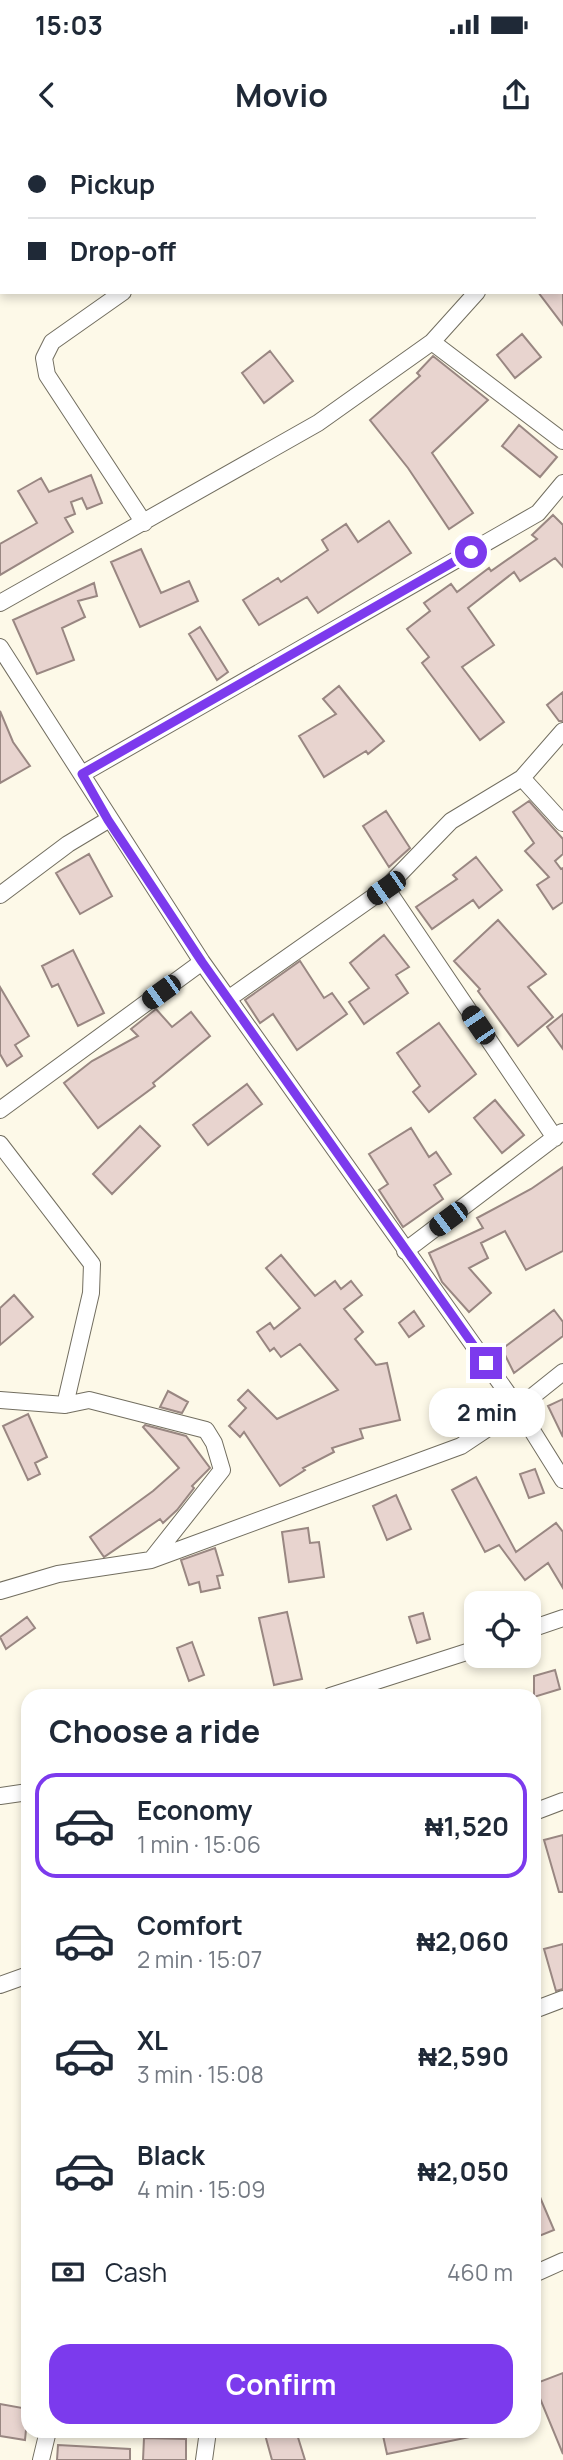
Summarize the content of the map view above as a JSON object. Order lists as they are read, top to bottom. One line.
{"page":{"status":"15:03","header":"Movio","banner":["Pickup","Drop-off"],"bubble":"2 min","heading":"Choose a ride","list":[{"name":"Economy","note":"1 min · 15:06","value":"₦1,520"},{"name":"Comfort","note":"2 min · 15:07","value":"₦2,060"},{"name":"XL","note":"3 min · 15:08","value":"₦2,590"},{"name":"Black","note":"4 min · 15:09","value":"₦2,050"}],"pay":["Cash","460 m"],"buttons":"Confirm"}}
